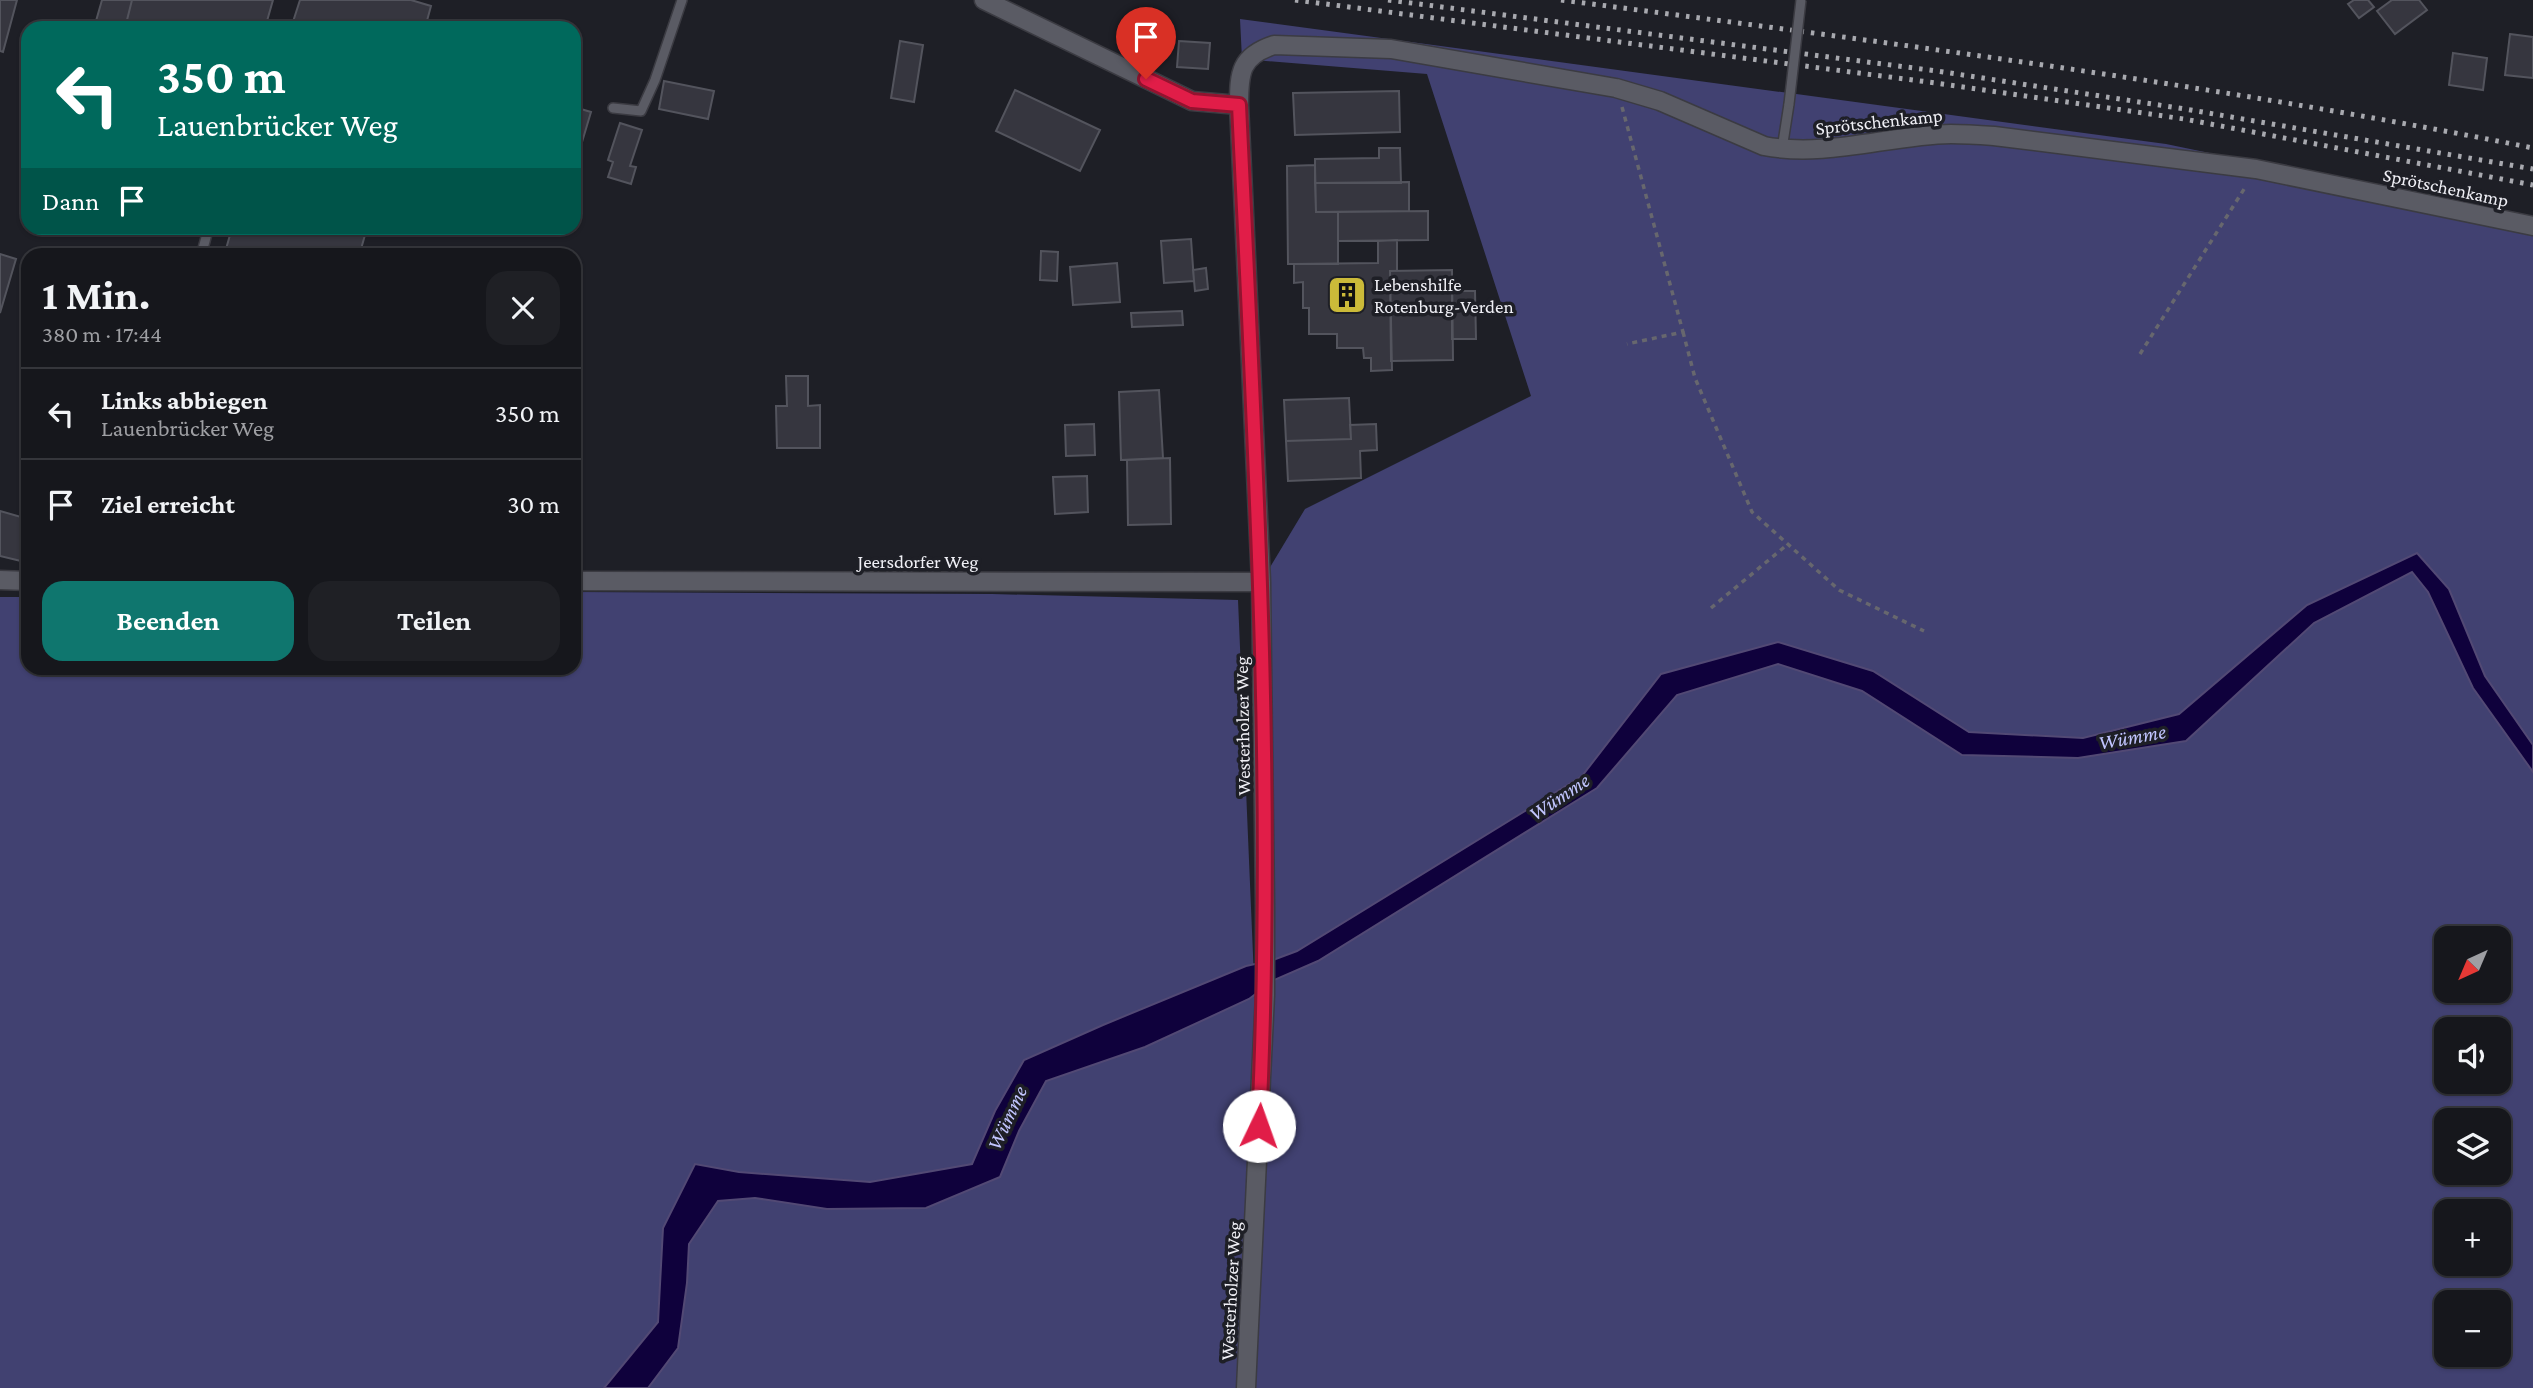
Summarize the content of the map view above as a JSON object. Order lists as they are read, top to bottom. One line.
{"streets":{"street":["Sprötschenkamp","Jeersdorfer Weg","Westerholzer Weg"]},"crossings":[["Sprötschenkamp","Westerholzer Weg"],["Jeersdorfer Weg","Westerholzer Weg"]],"water":["Wümme"],"places":{"building":["Lebenshilfe Rotenburg-Verden"]},"north":"bottom left","page":{"turn":["350 m","Lauenbrücker Weg"],"then":"Dann","heading":["1 Min.","380 m · 17:44"],"list":[{"name":"Links abbiegen","note":"Lauenbrücker Weg","value":"350 m"},{"name":"Ziel erreicht","value":"30 m"}],"buttons":["Beenden","Teilen"],"map_buttons":["+","−"]}}
